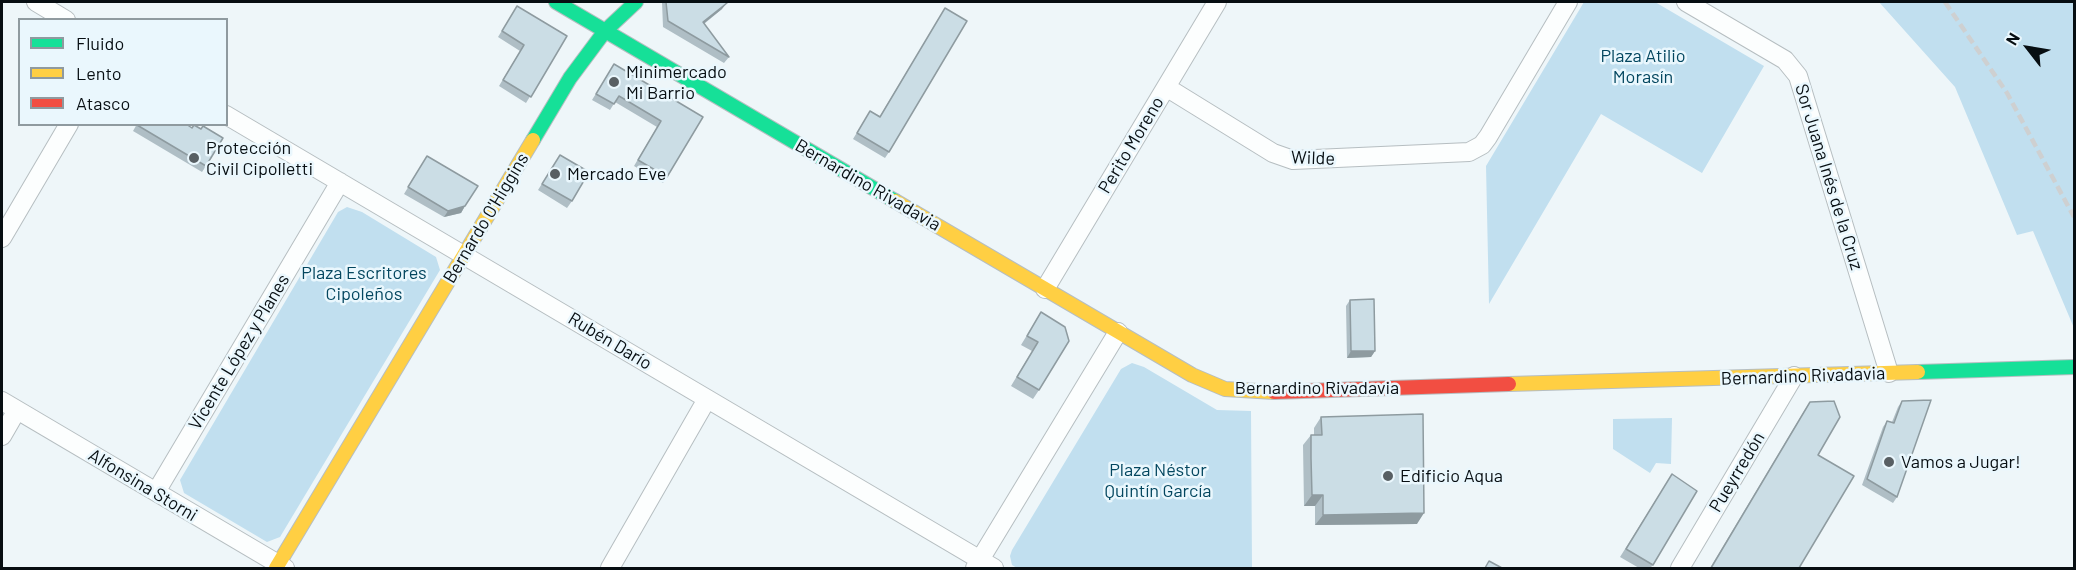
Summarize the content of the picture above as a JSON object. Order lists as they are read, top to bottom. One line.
{"streets":{"main road":["Bernardino Rivadavia","Bernardo O'Higgins"],"street":["Perito Moreno","Wilde","Sor Juana Inés de la Cruz","Rubén Darío","Vicente López y Planes","Pueyrredón","Alfonsina Storni"]},"crossings":[["Perito Moreno","Wilde"],["Perito Moreno","Bernardino Rivadavia"],["Sor Juana Inés de la Cruz","Bernardino Rivadavia"],["Bernardino Rivadavia","Bernardo O'Higgins"],["Bernardino Rivadavia","Pueyrredón"],["Bernardo O'Higgins","Rubén Darío"],["Bernardo O'Higgins","Alfonsina Storni"],["Rubén Darío","Vicente López y Planes"],["Vicente López y Planes","Alfonsina Storni"]],"parks":["Plaza Atilio Morasín","Plaza Escritores Cipoleños","Plaza Néstor Quintín García"],"places":["Minimercado Mi Barrio","Protección Civil Cipolletti","Mercado Eve","Vamos a Jugar!","Edificio Aqua"],"legend":["Fluido","Lento","Atasco"],"north":"top left"}
